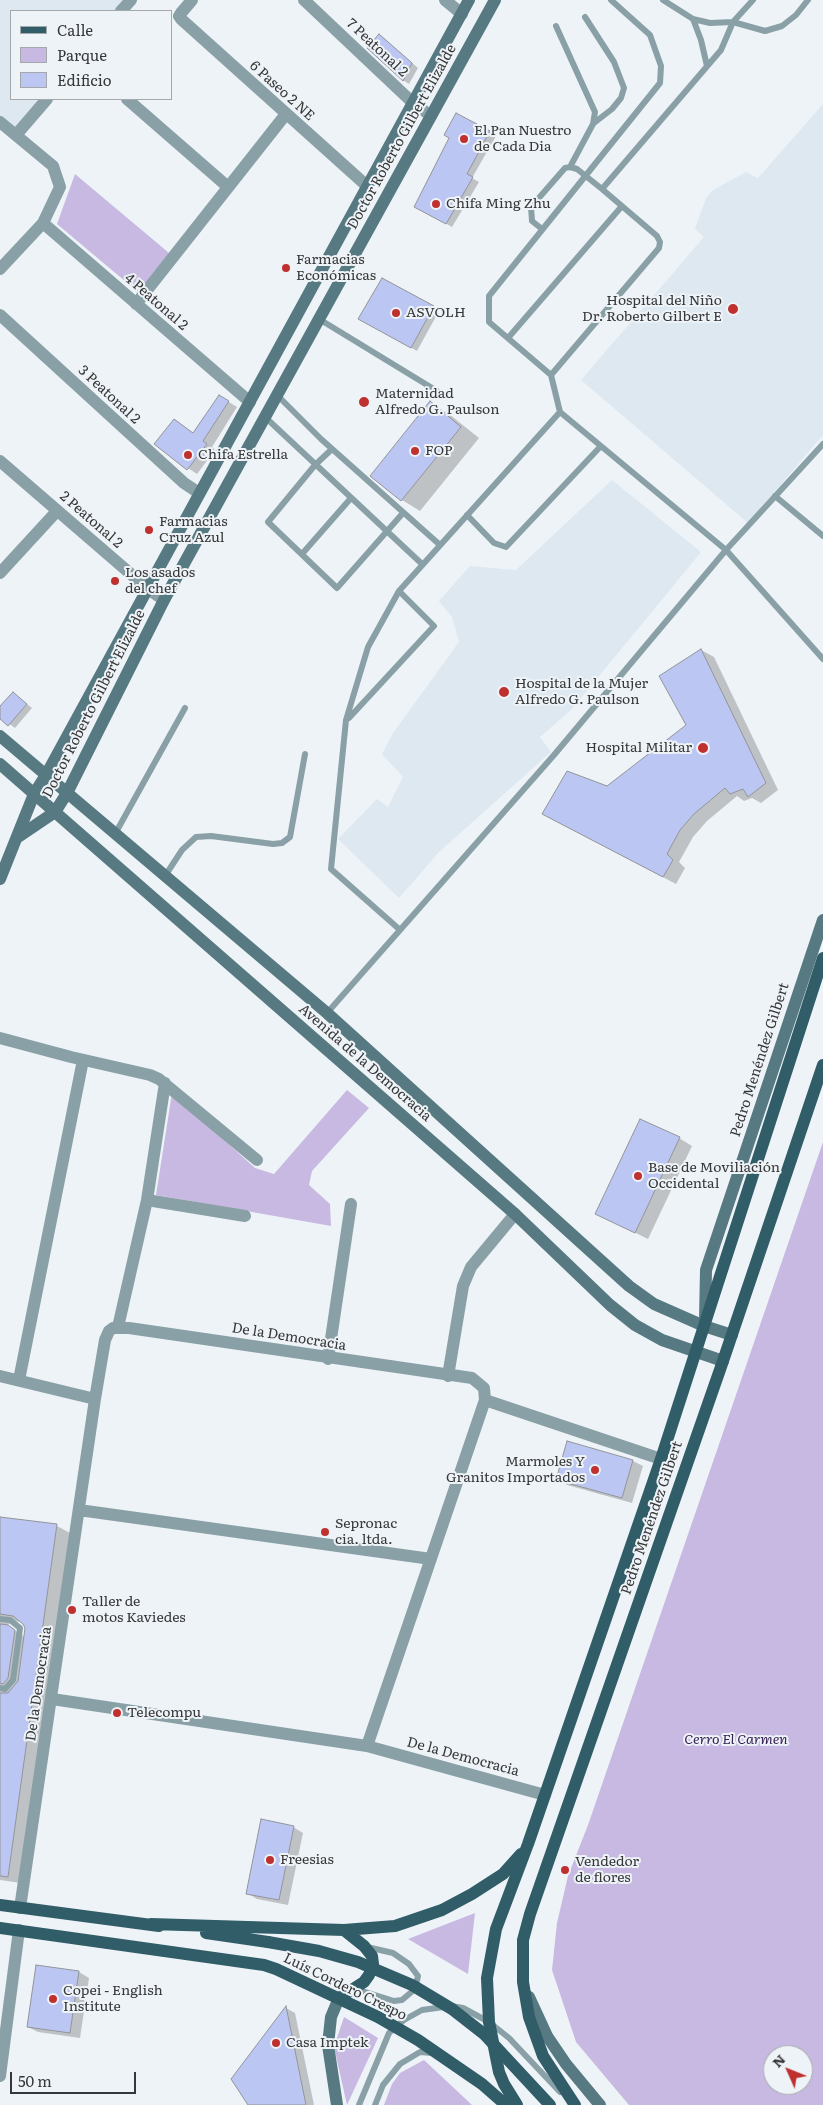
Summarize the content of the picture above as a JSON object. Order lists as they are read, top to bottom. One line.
{"streets":{"main road":["Pedro Menéndez Gilbert","Luís Cordero Crespo"],"street":["7 Peatonal 2","6 Paseo 2 NE","Doctor Roberto Gilbert Elizalde","4 Peatonal 2","3 Peatonal 2","2 Peatonal 2","Avenida de la Democracia","De la Democracia"]},"crossings":[["7 Peatonal 2","Doctor Roberto Gilbert Elizalde"],["6 Paseo 2 NE","Doctor Roberto Gilbert Elizalde"],["Doctor Roberto Gilbert Elizalde","4 Peatonal 2"],["Doctor Roberto Gilbert Elizalde","3 Peatonal 2"],["Doctor Roberto Gilbert Elizalde","2 Peatonal 2"],["Doctor Roberto Gilbert Elizalde","Avenida de la Democracia"],["Pedro Menéndez Gilbert","Avenida de la Democracia"],["Pedro Menéndez Gilbert","De la Democracia"]],"parks":["Cerro El Carmen"],"places":["El Pan Nuestro de Cada Dia","Chifa Ming Zhu","Farmacias Económicas","Hospital del Niño Dr. Roberto Gilbert E","ASVOLH","Maternidad Alfredo G. Paulson","FOP","Chifa Estrella","Farmacias Cruz Azul","Los asados del chef","Hospital de la Mujer Alfredo G. Paulson","Hospital Militar","Base de Moviliación Occidental","Marmoles Y Granitos Importados","Sepronac cia. ltda.","Taller de motos Kaviedes","Telecompu","Freesias","Vendedor de flores","Copei - English Institute","Casa Imptek"],"legend":["Calle","Parque","Edificio"],"scale_bar":"50 m","north":"top left"}
